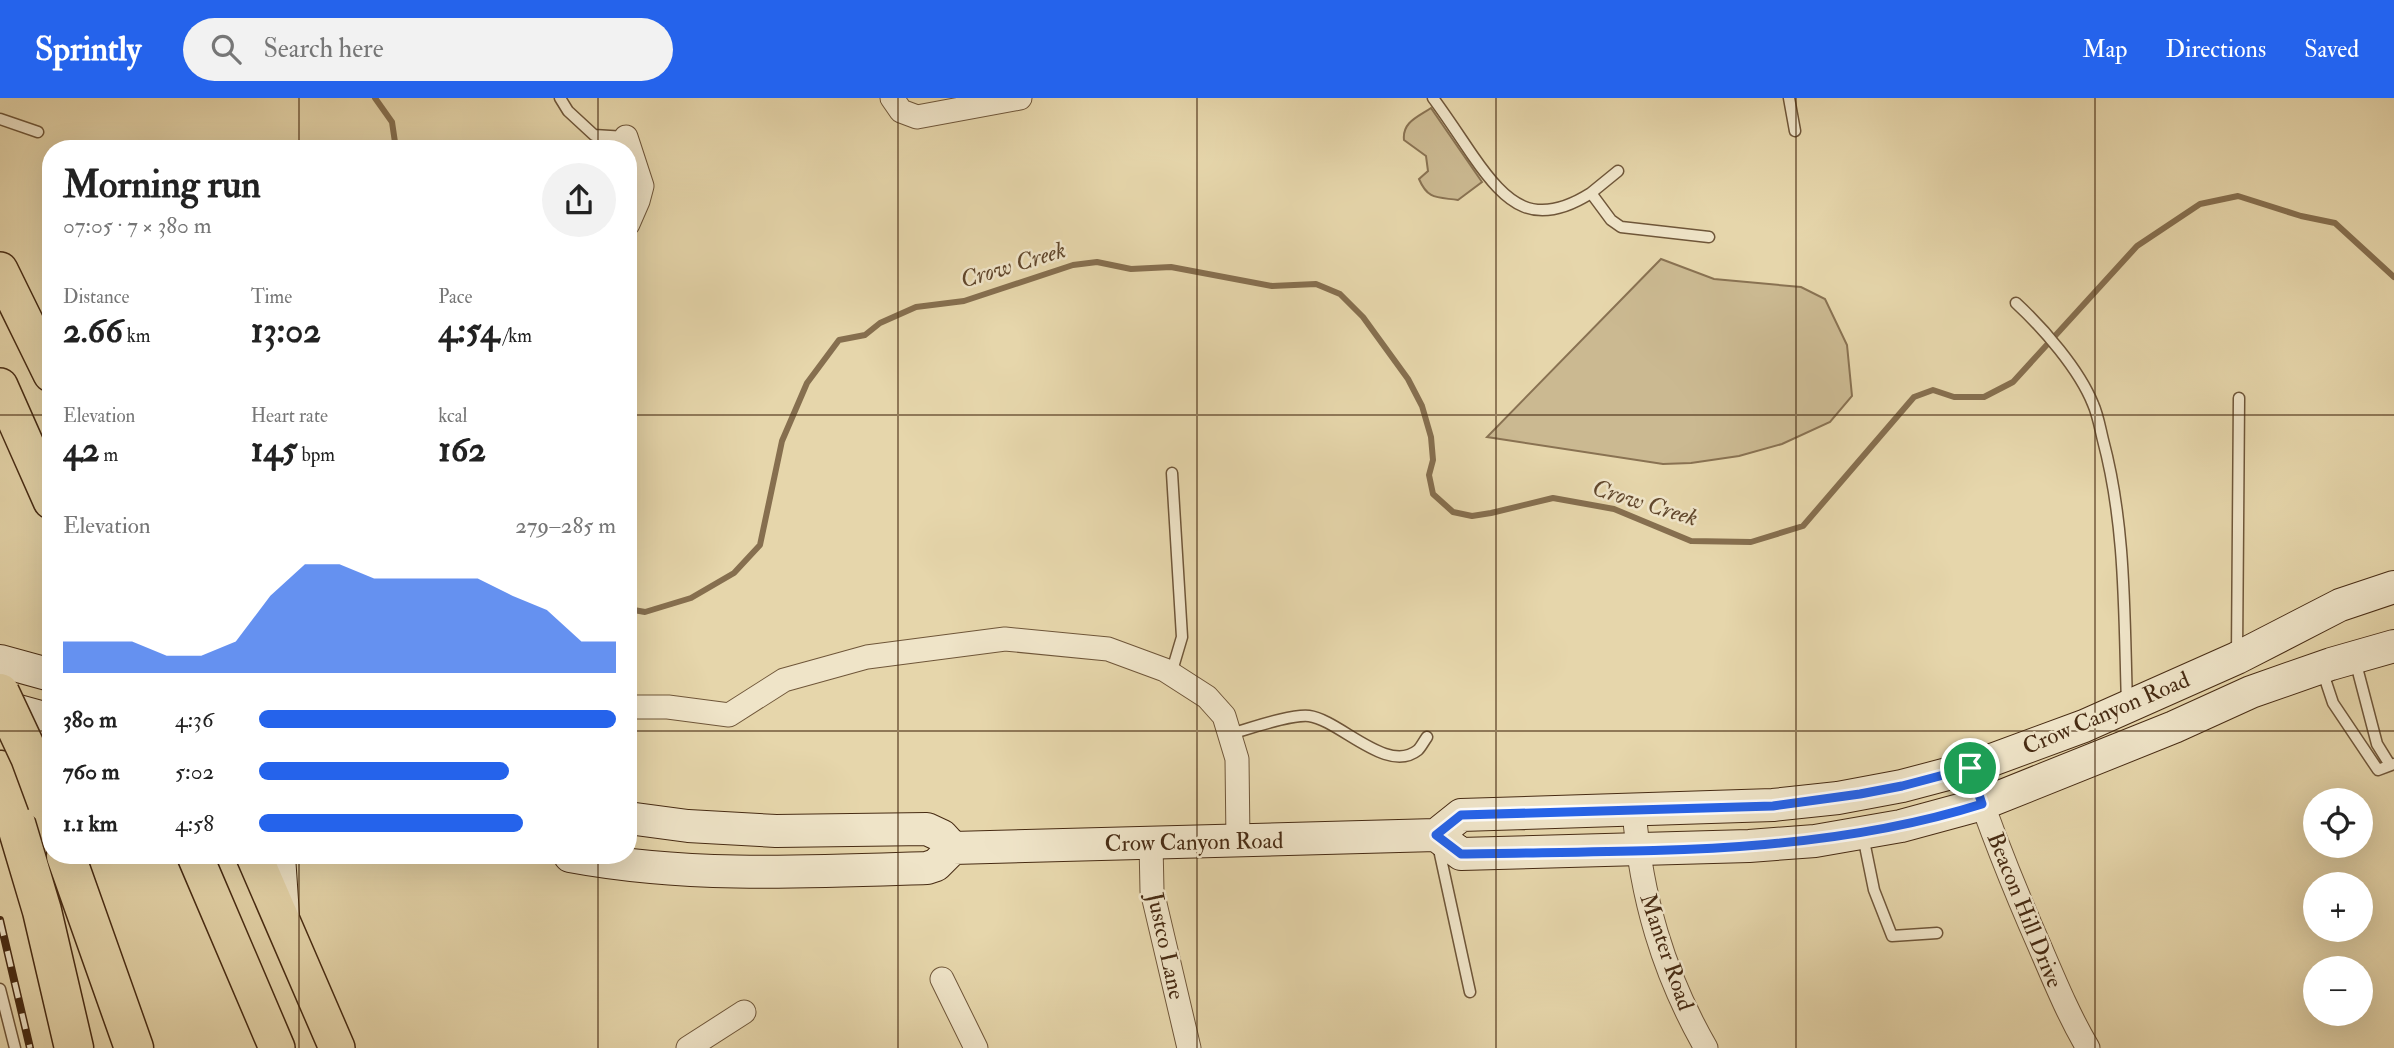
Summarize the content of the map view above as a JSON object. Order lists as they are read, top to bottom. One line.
{"streets":{"main road":["Crow Canyon Road"],"street":["Beacon Hill Drive","Justco Lane","Manter Road"]},"crossings":[["Crow Canyon Road","Beacon Hill Drive"],["Crow Canyon Road","Justco Lane"],["Crow Canyon Road","Manter Road"]],"water":["Crow Creek"],"page":{"header":"Sprintly","search":"Search here","nav":["Map","Directions","Saved"],"heading":["Morning run","07:05 · 7 × 380 m"],"stats":[["Distance","2.66 km"],["Time","13:02"],["Pace","4:54 /km"],["Elevation","42 m"],["Heart rate","145 bpm"],["kcal","162"]],"chart":["Elevation","279–285 m"],"list":[{"name":"380 m","note":"4:36"},{"name":"760 m","note":"5:02"},{"name":"1.1 km","note":"4:58"}],"map_buttons":["+","−"]}}
